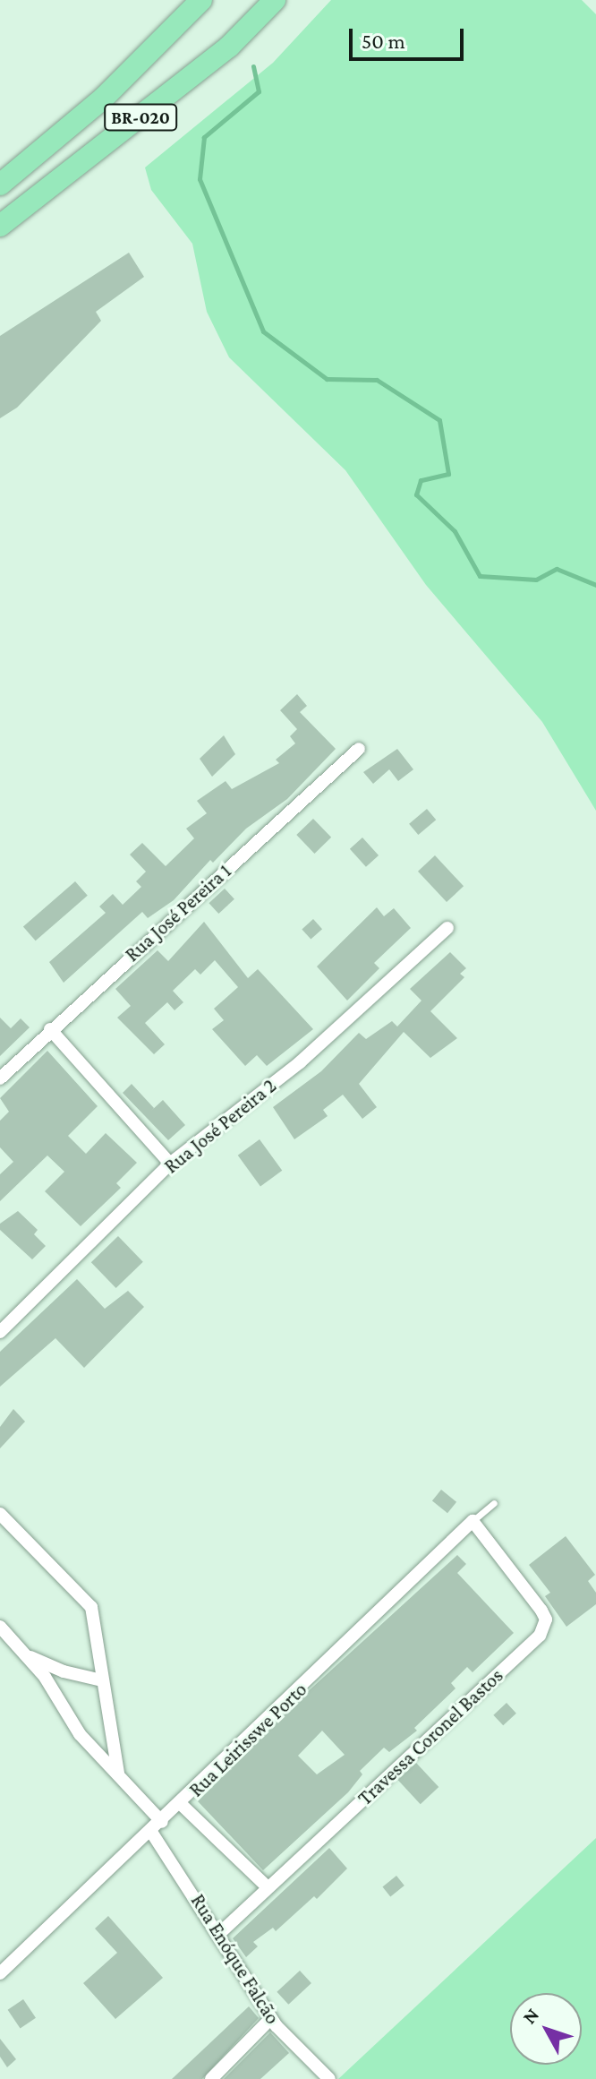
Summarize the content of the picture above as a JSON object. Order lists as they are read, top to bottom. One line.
{"streets":{"highway":["BR-020"],"street":["Rua José Pereira 1","Rua José Pereira 2","Travessa Coronel Bastos","Rua Leirisswe Porto","Rua Enóque Falcão"]},"crossings":[["Travessa Coronel Bastos","Rua Leirisswe Porto"],["Travessa Coronel Bastos","Rua Enóque Falcão"],["Rua Leirisswe Porto","Rua Enóque Falcão"]],"scale_bar":"50 m","north":"top left"}
